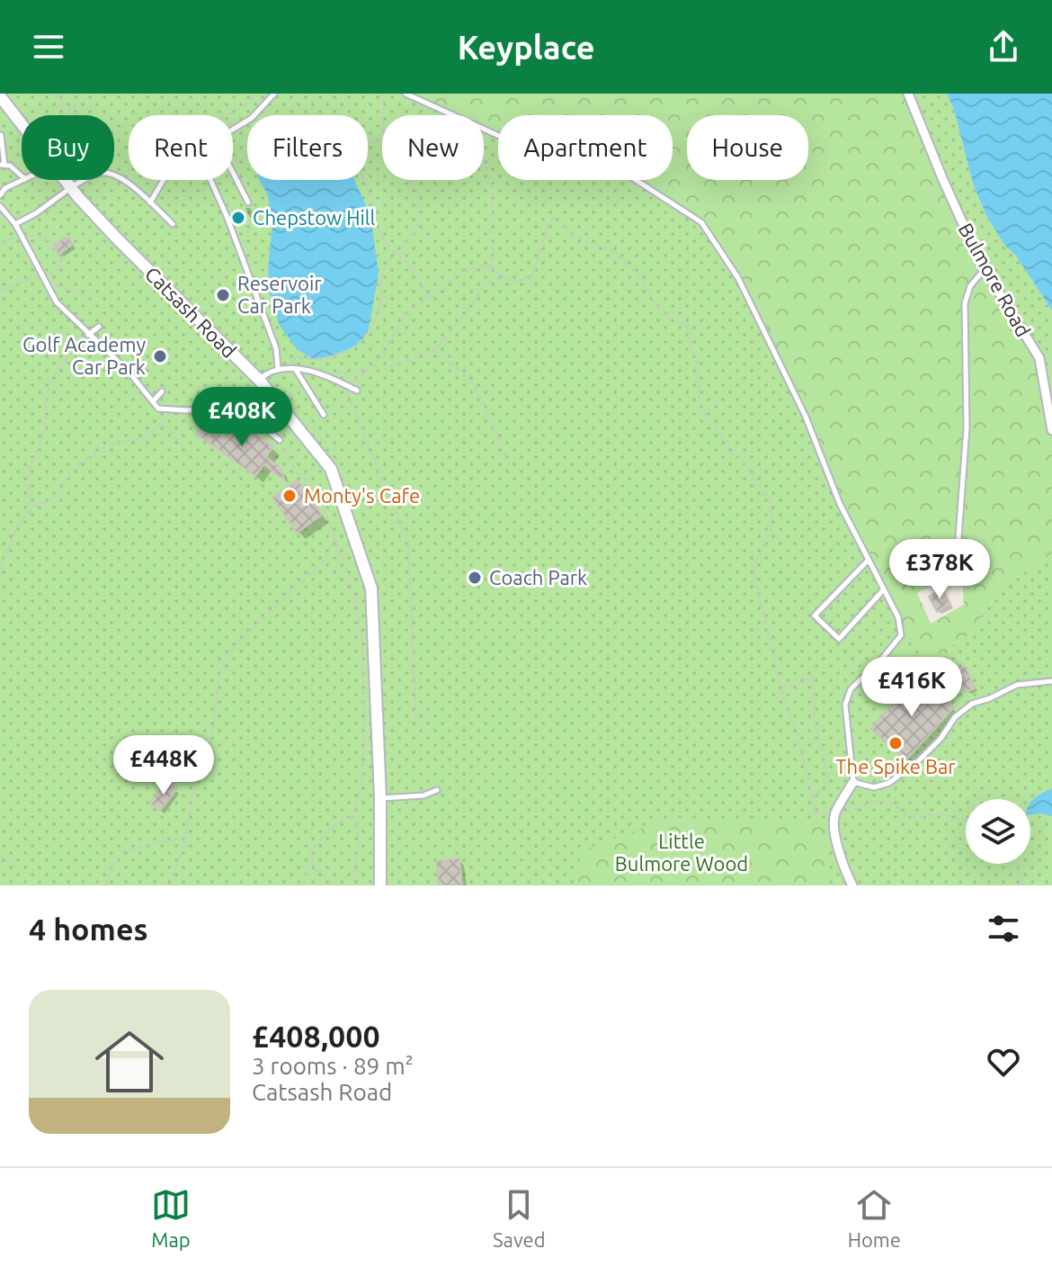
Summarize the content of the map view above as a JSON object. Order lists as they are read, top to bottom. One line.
{"streets":{"street":["Bulmore Road","Catsash Road"]},"parks":["Little Bulmore Wood"],"places":["Chepstow Hill","Reservoir Car Park","Golf Academy Car Park","Monty's Cafe","Coach Park","The Spike Bar"],"page":{"header":"Keyplace","chip":["Buy","Rent","Filters","New","Apartment","House"],"price":["£408K","£378K","£416K","£448K"],"heading":"4 homes","list":[{"name":"£408,000","note":"3 rooms · 89 m² · Catsash Road"}],"tabs":["Map","Saved","Home"]}}
